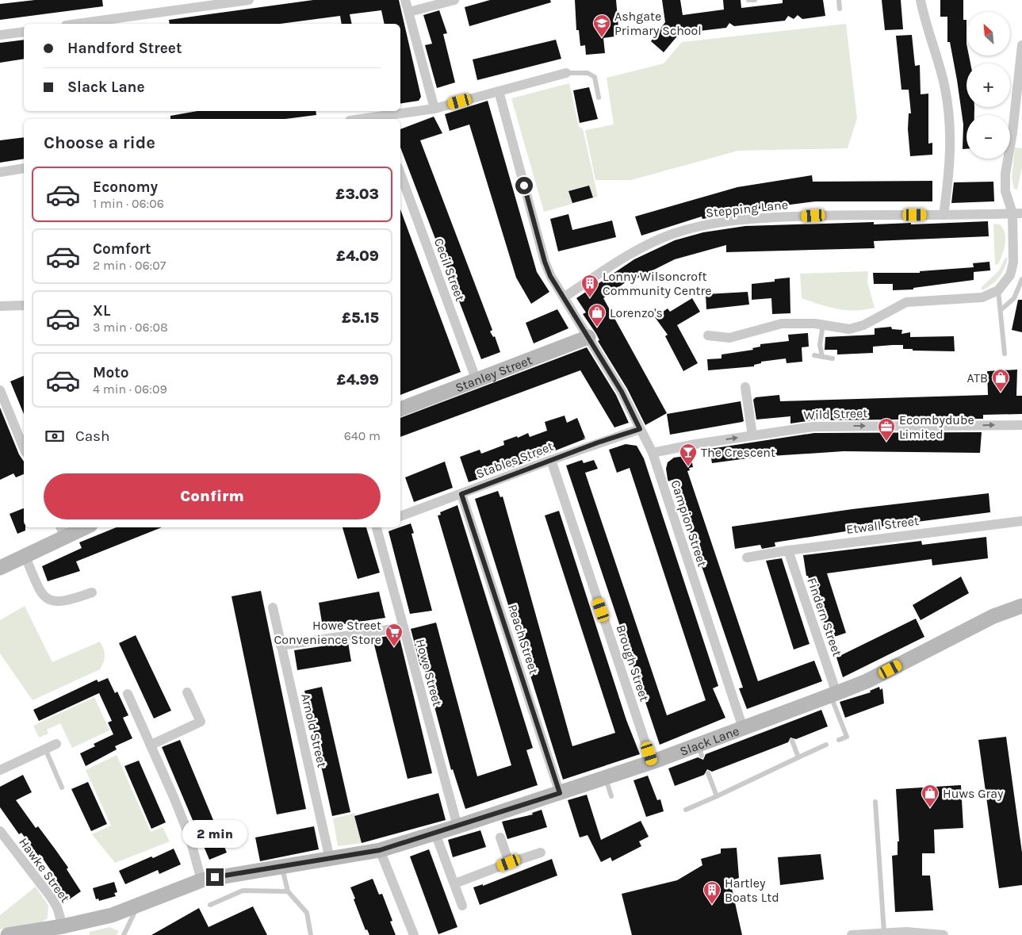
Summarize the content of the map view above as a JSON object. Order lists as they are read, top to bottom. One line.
{"streets":{"street":["Stepping Lane","Cecil Street","Stanley Street","Wild Street","Stables Street","Campion Street","Etwall Street","Findern Street","Peach Street","Brough Street","Howe Street","Arnold Street","Slack Lane","Hawke Street"]},"crossings":[["Stepping Lane","Campion Street"],["Cecil Street","Stanley Street"],["Stanley Street","Campion Street"],["Wild Street","Campion Street"],["Stables Street","Campion Street"],["Stables Street","Peach Street"],["Stables Street","Brough Street"],["Campion Street","Slack Lane"],["Etwall Street","Findern Street"],["Findern Street","Slack Lane"],["Peach Street","Slack Lane"],["Brough Street","Slack Lane"],["Howe Street","Slack Lane"],["Arnold Street","Slack Lane"],["Slack Lane","Hawke Street"]],"one_way":["Wild Street"],"places":{"school or university":["Ashgate Primary School"],"building":["Lonny Wilsoncroft Community Centre","Hartley Boats Ltd"],"shop":["Lorenzo's","ATB","Huws Gray"],"office":["Ecombydube Limited"],"bar":["The Crescent"],"supermarket":["Howe Street Convenience Store"]},"north":"top left","page":{"map_buttons":["+","−"],"banner":["Handford Street","Slack Lane"],"heading":"Choose a ride","list":[{"name":"Economy","note":"1 min · 06:06","value":"£3.03"},{"name":"Comfort","note":"2 min · 06:07","value":"£4.09"},{"name":"XL","note":"3 min · 06:08","value":"£5.15"},{"name":"Moto","note":"4 min · 06:09","value":"£4.99"}],"pay":["Cash","640 m"],"buttons":"Confirm","bubble":"2 min"}}
